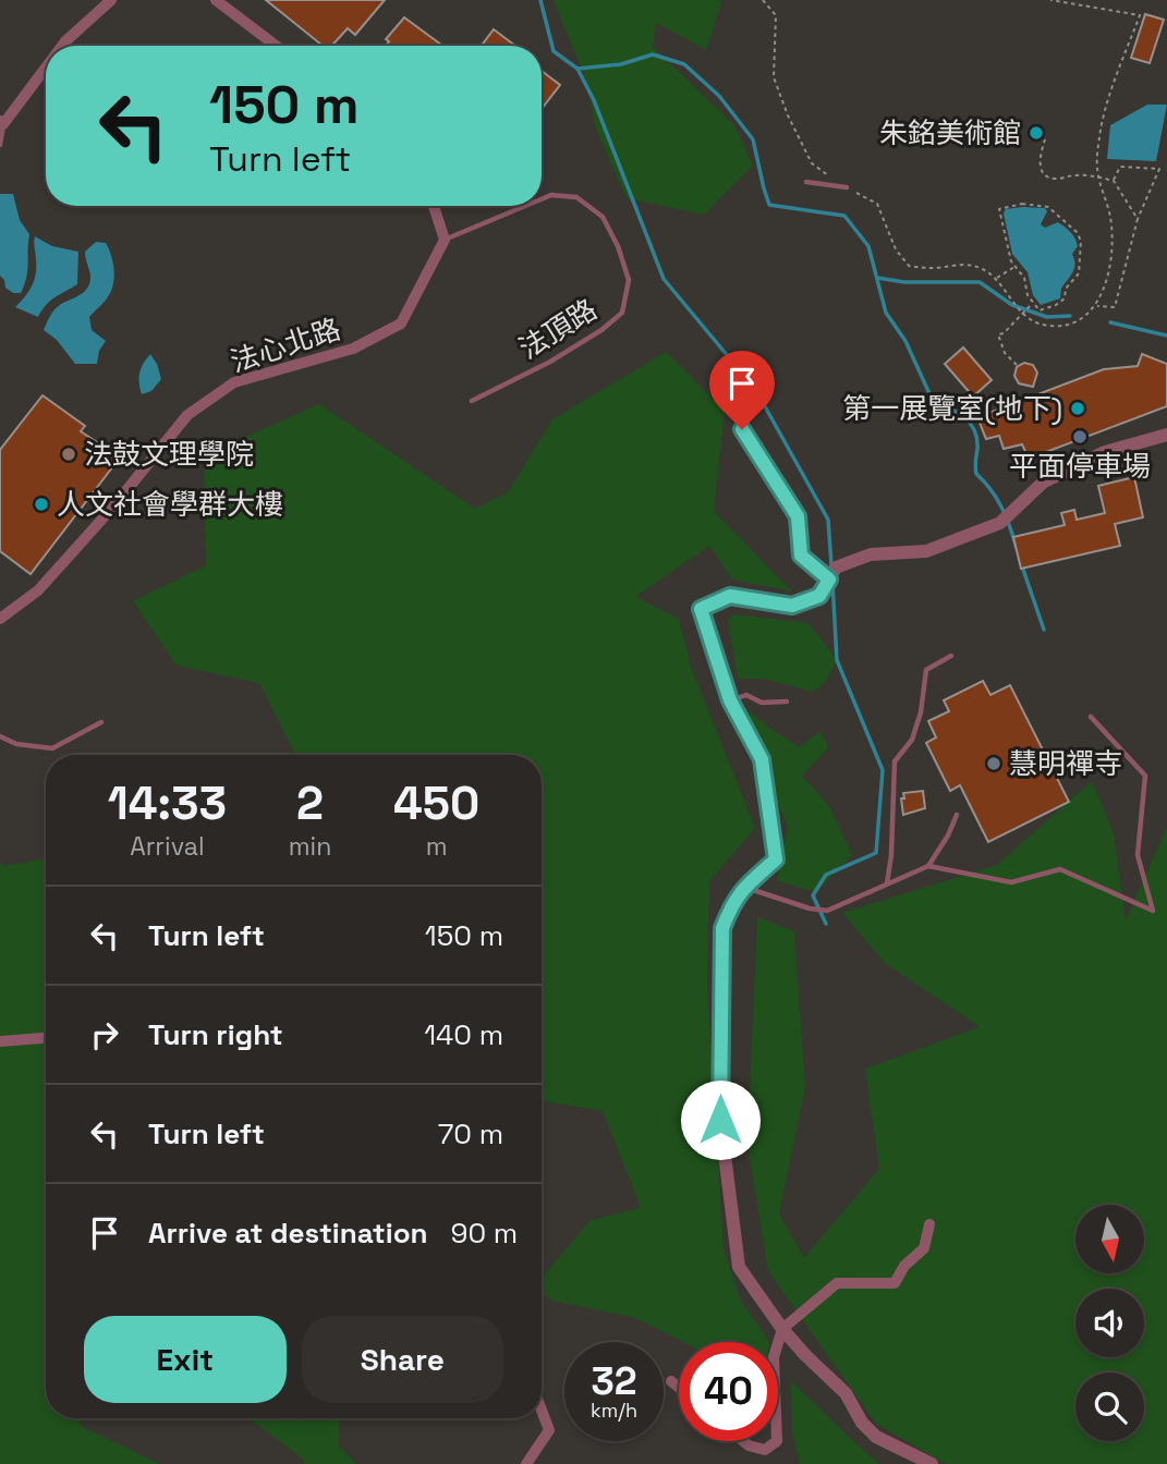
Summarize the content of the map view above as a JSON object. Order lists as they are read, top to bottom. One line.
{"streets":{"street":["法心北路"],"lane":["法頂路"]},"crossings":[["法頂路","法心北路"]],"places":["朱銘美術館","第一展覽室(地下)","平面停車場","法鼓文理學院","人文社會學群大樓","慧明禪寺"],"north":"bottom","page":{"turn":["150 m","Turn left"],"eta":["14:33","Arrival","2","min","450","m"],"list":[{"name":"Turn left","value":"150 m"},{"name":"Turn right","value":"140 m"},{"name":"Turn left","value":"70 m"},{"name":"Arrive at destination","value":"90 m"}],"buttons":["Exit","Share"],"speed":"32 km/h","limit":"40"}}
